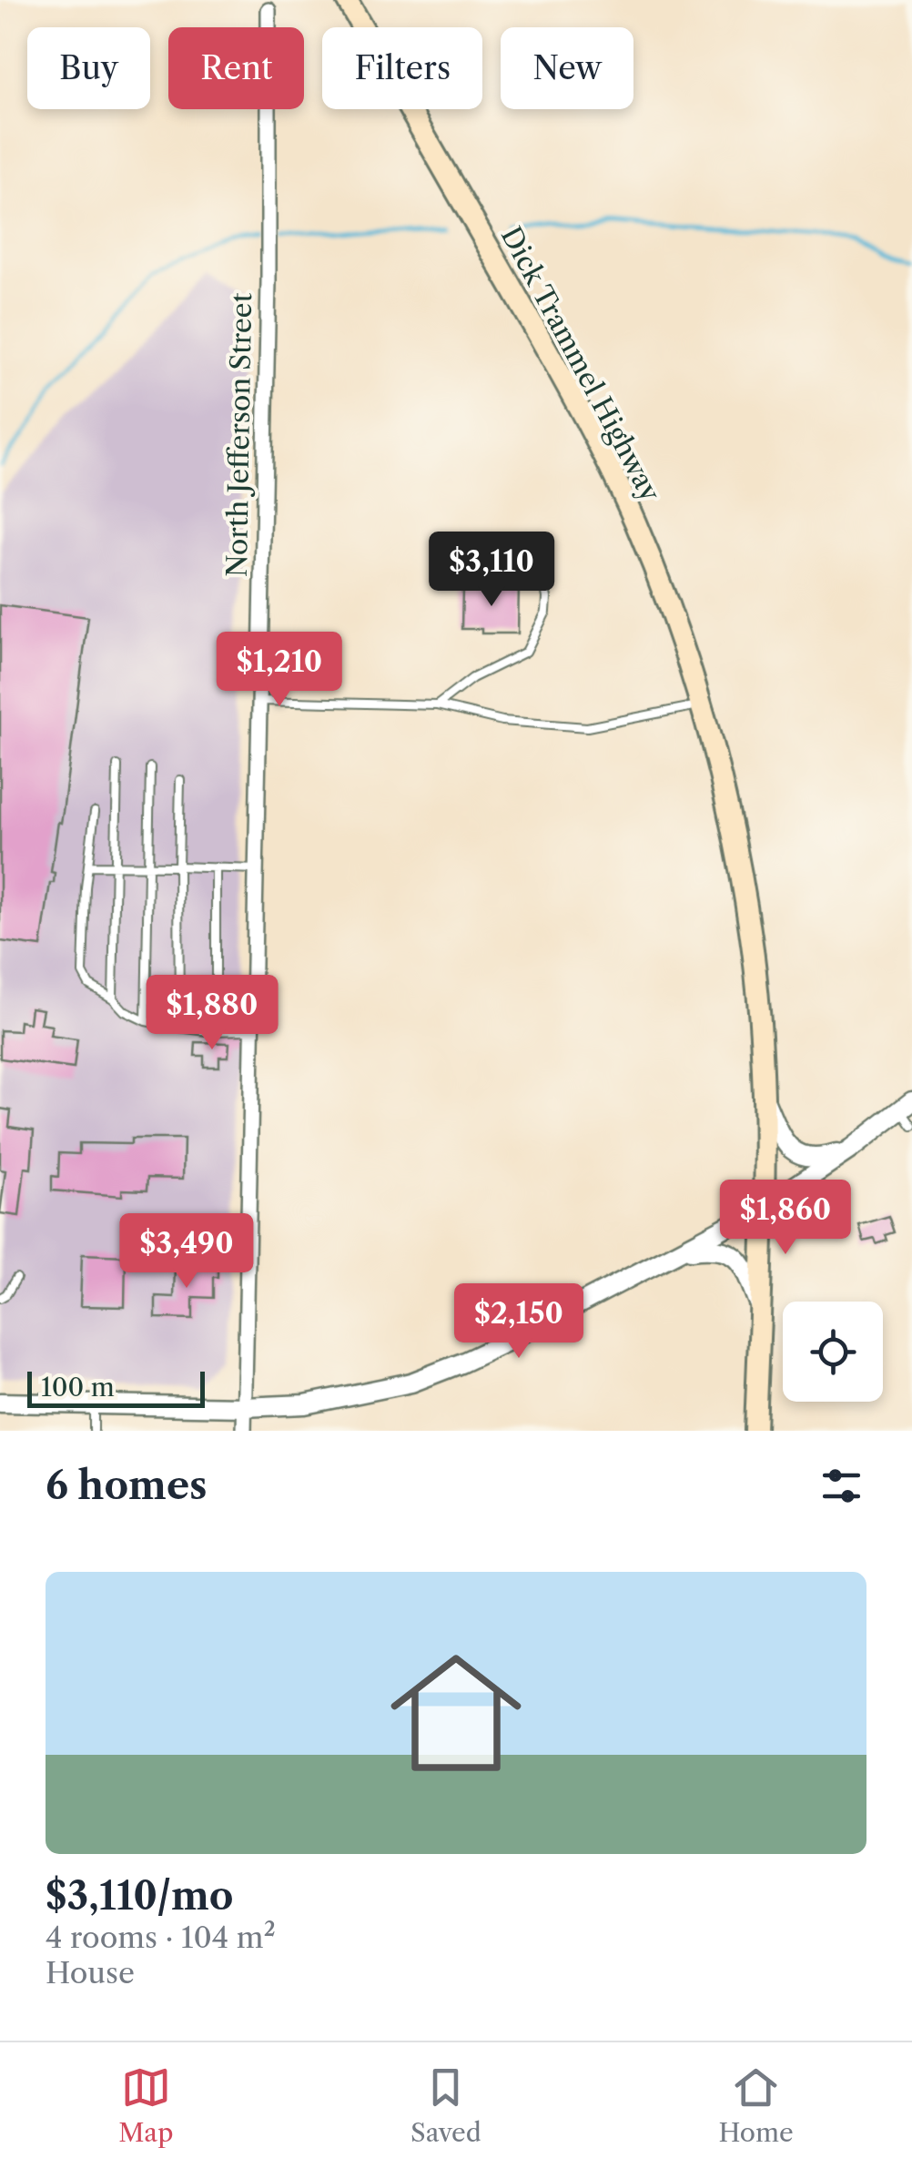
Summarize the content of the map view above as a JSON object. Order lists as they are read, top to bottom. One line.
{"streets":{"main road":["Dick Trammel Highway"],"street":["North Jefferson Street"]},"scale_bar":"100 m","page":{"chip":["Buy","Rent","Filters","New"],"price":["$3,110","$1,210","$1,880","$1,860","$3,490","$2,150"],"scale":"100 m","heading":"6 homes","list":[{"name":"$3,110/mo","note":"4 rooms · 104 m² · House"}],"tabs":["Map","Saved","Home"]}}
